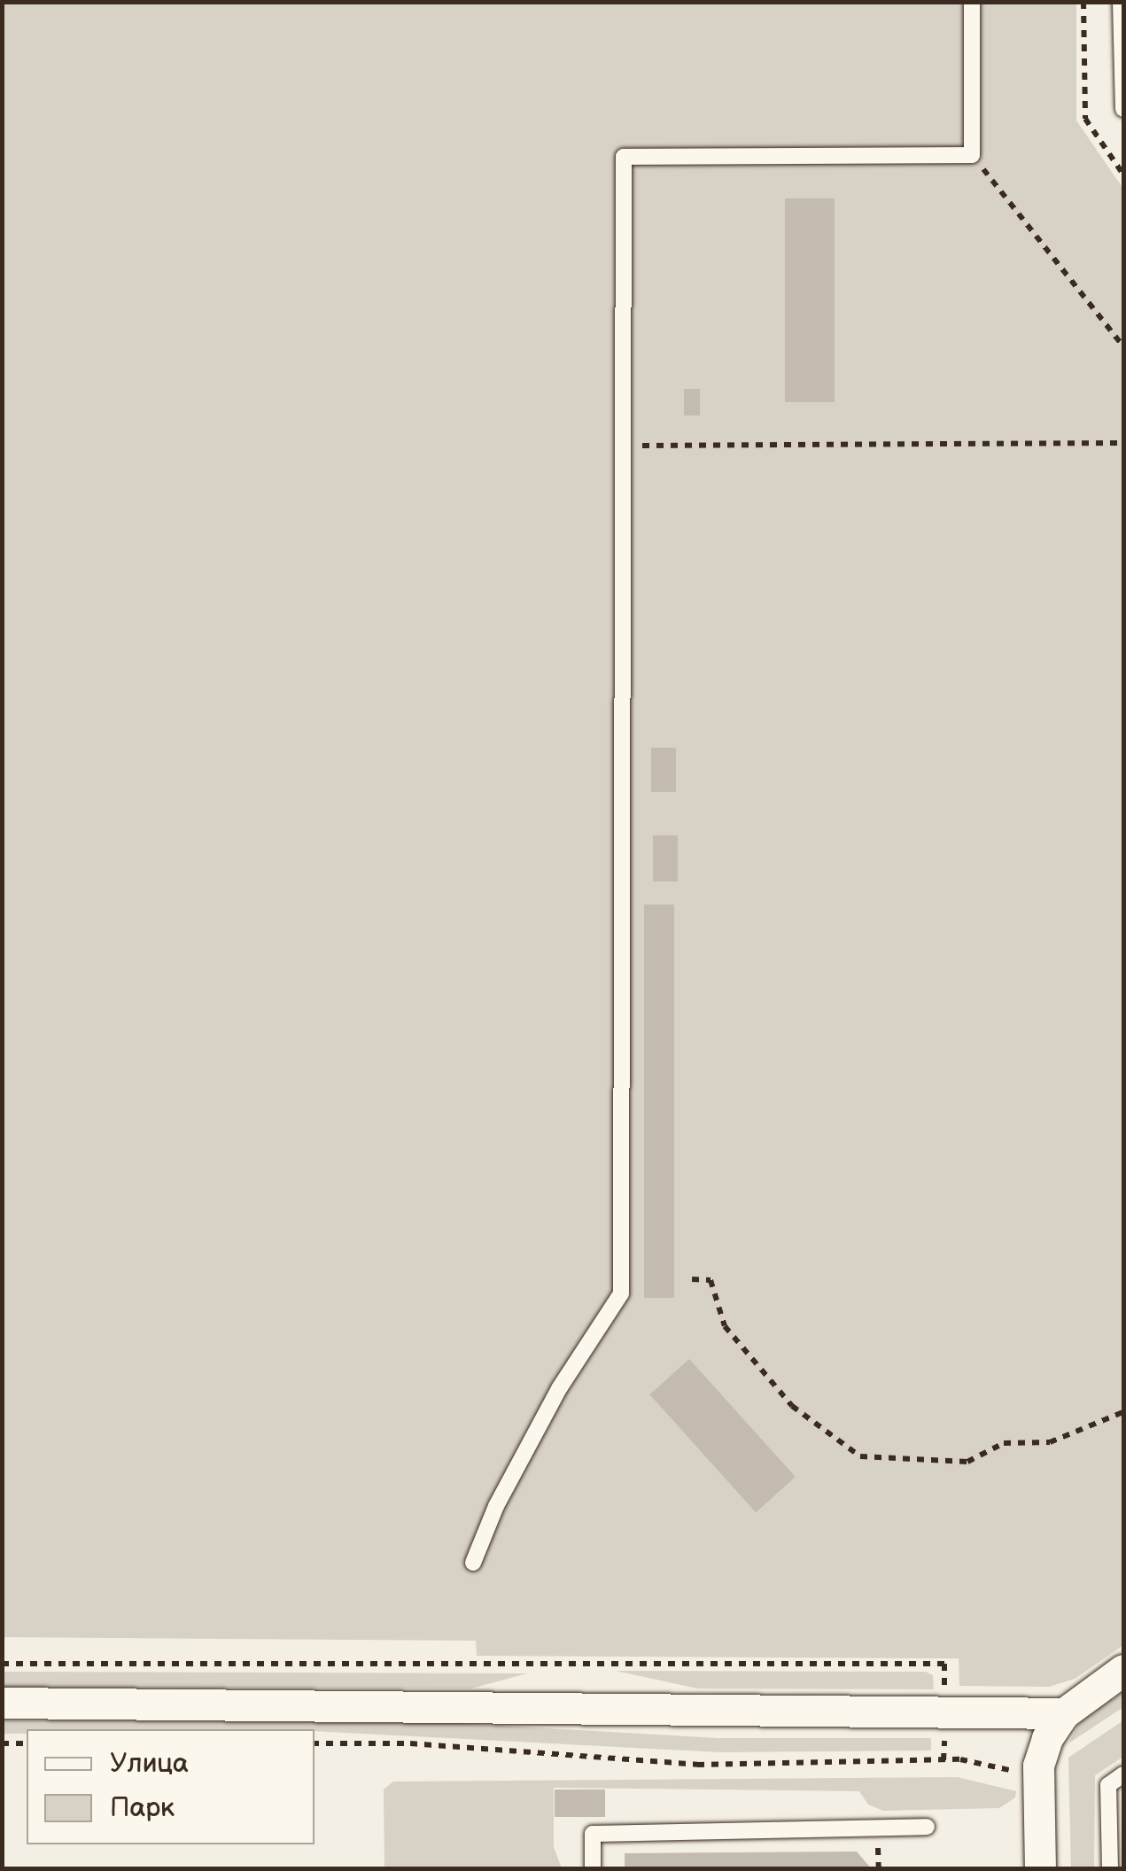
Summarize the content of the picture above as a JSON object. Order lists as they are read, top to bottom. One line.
{"legend":["Улица","Парк"]}
